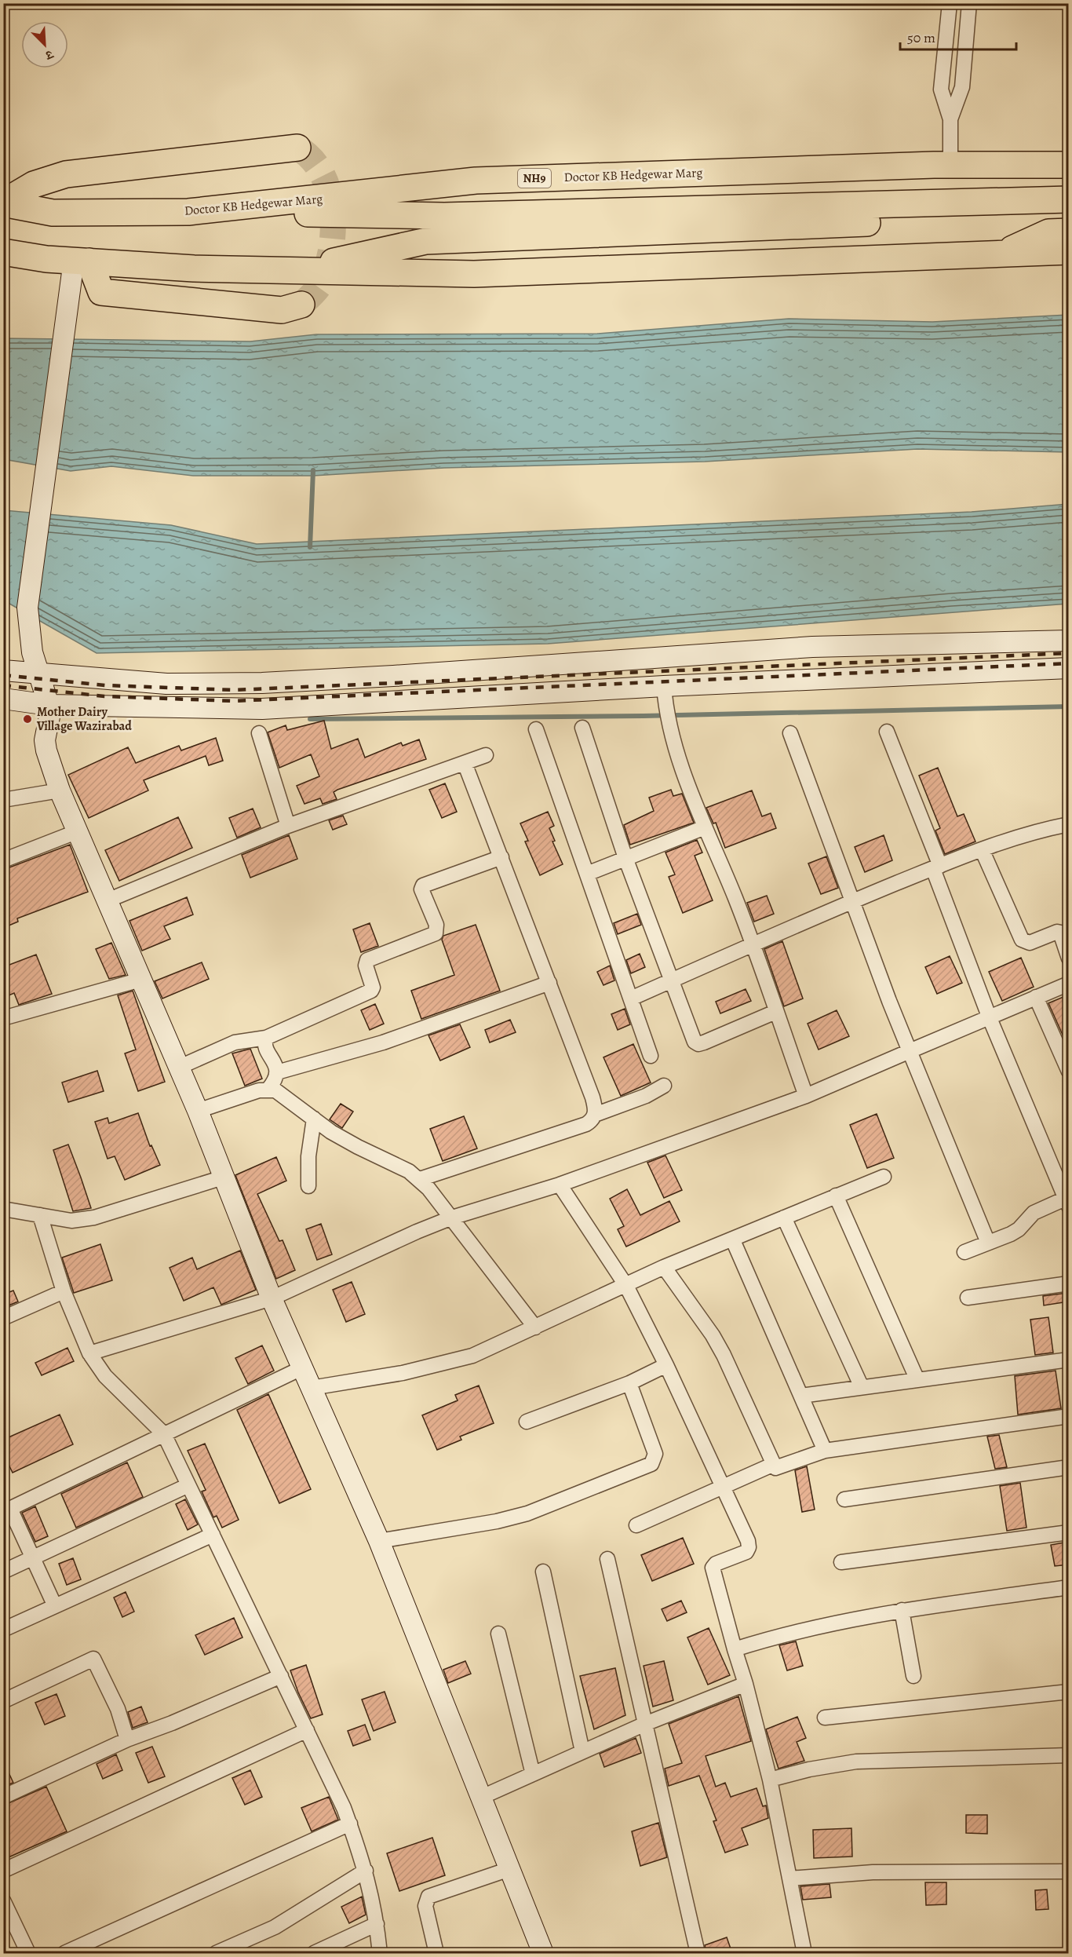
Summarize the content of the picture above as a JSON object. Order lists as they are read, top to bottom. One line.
{"streets":{"highway":["Doctor KB Hedgewar Marg","NH9"]},"places":["Mother Dairy Village Wazirabad"],"scale_bar":"50 m","north":"bottom right"}
